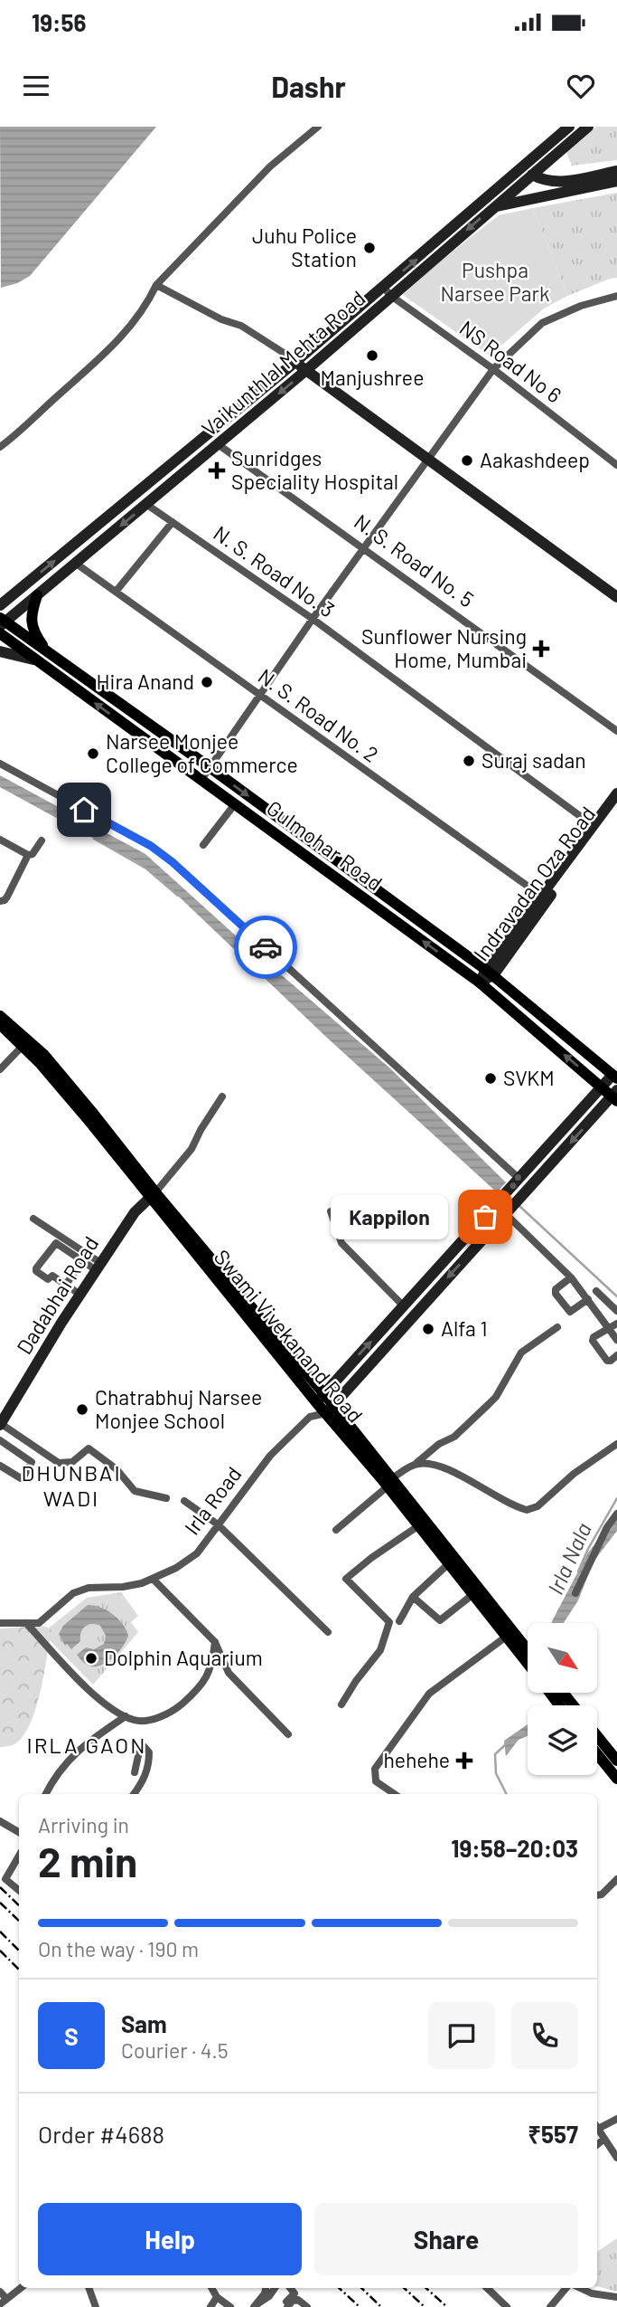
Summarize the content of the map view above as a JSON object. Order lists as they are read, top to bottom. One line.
{"streets":{"main road":["Vaikunthlal Mehta Road","Gulmohar Road","Indravadan Oza Road","Dadabhai Road","Swami Vivekanand Road"],"street":["NS Road No 6","N. S. Road No. 5","N. S. Road No. 3","N. S. Road No. 2","Irla Road"]},"crossings":[["NS Road No 6","Vaikunthlal Mehta Road"],["Vaikunthlal Mehta Road","N. S. Road No. 5"],["Vaikunthlal Mehta Road","N. S. Road No. 3"],["Vaikunthlal Mehta Road","N. S. Road No. 2"],["Vaikunthlal Mehta Road","Gulmohar Road"],["N. S. Road No. 3","Indravadan Oza Road"],["N. S. Road No. 2","Indravadan Oza Road"],["Gulmohar Road","Indravadan Oza Road"],["Dadabhai Road","Swami Vivekanand Road"]],"districts":["DHUNBAI WADI","IRLA GAON"],"water":["Irla Nala"],"parks":["Pushpa Narsee Park"],"places":{"other":["Juhu Police Station","Manjushree","Aakashdeep","Hira Anand","Narsee Monjee College of Commerce","Suraj sadan","SVKM","Kappilon","Alfa 1","Chatrabhuj Narsee Monjee School","Dolphin Aquarium"],"health":["Sunridges Speciality Hospital","Sunflower Nursing Home, Mumbai","hehehe"]},"north":"bottom right","page":{"status":"19:56","header":"Dashr","bubble":"Kappilon","heading":["2 min","Arriving in","19:58–20:03"],"panel":["Sam","Courier · 4.5","Order #4688","₹557"],"bar":"On the way · 190 m","round":"S","buttons":["Help","Share"]}}
